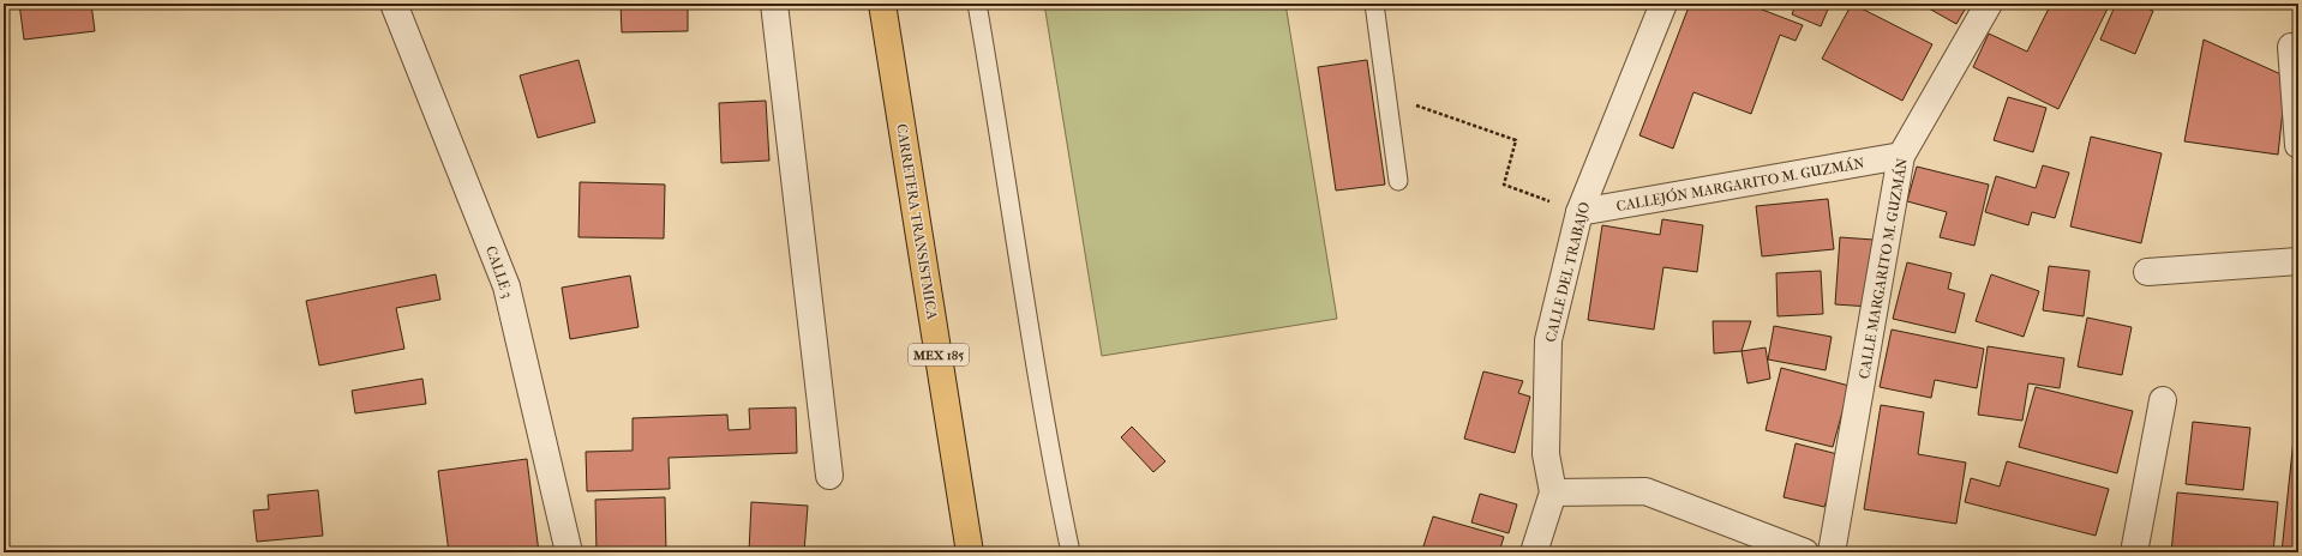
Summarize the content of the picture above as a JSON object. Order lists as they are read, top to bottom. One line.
{"streets":{"main road":["CARRETERA TRANSISTMICA","MEX 185"],"street":["CALLEJÓN MARGARITO M. GUZMÁN","CALLE MARGARITO M. GUZMÁN","CALLE 3","CALLE DEL TRABAJO"]},"crossings":[["CALLEJÓN MARGARITO M. GUZMÁN","CALLE MARGARITO M. GUZMÁN"],["CALLEJÓN MARGARITO M. GUZMÁN","CALLE DEL TRABAJO"]]}
